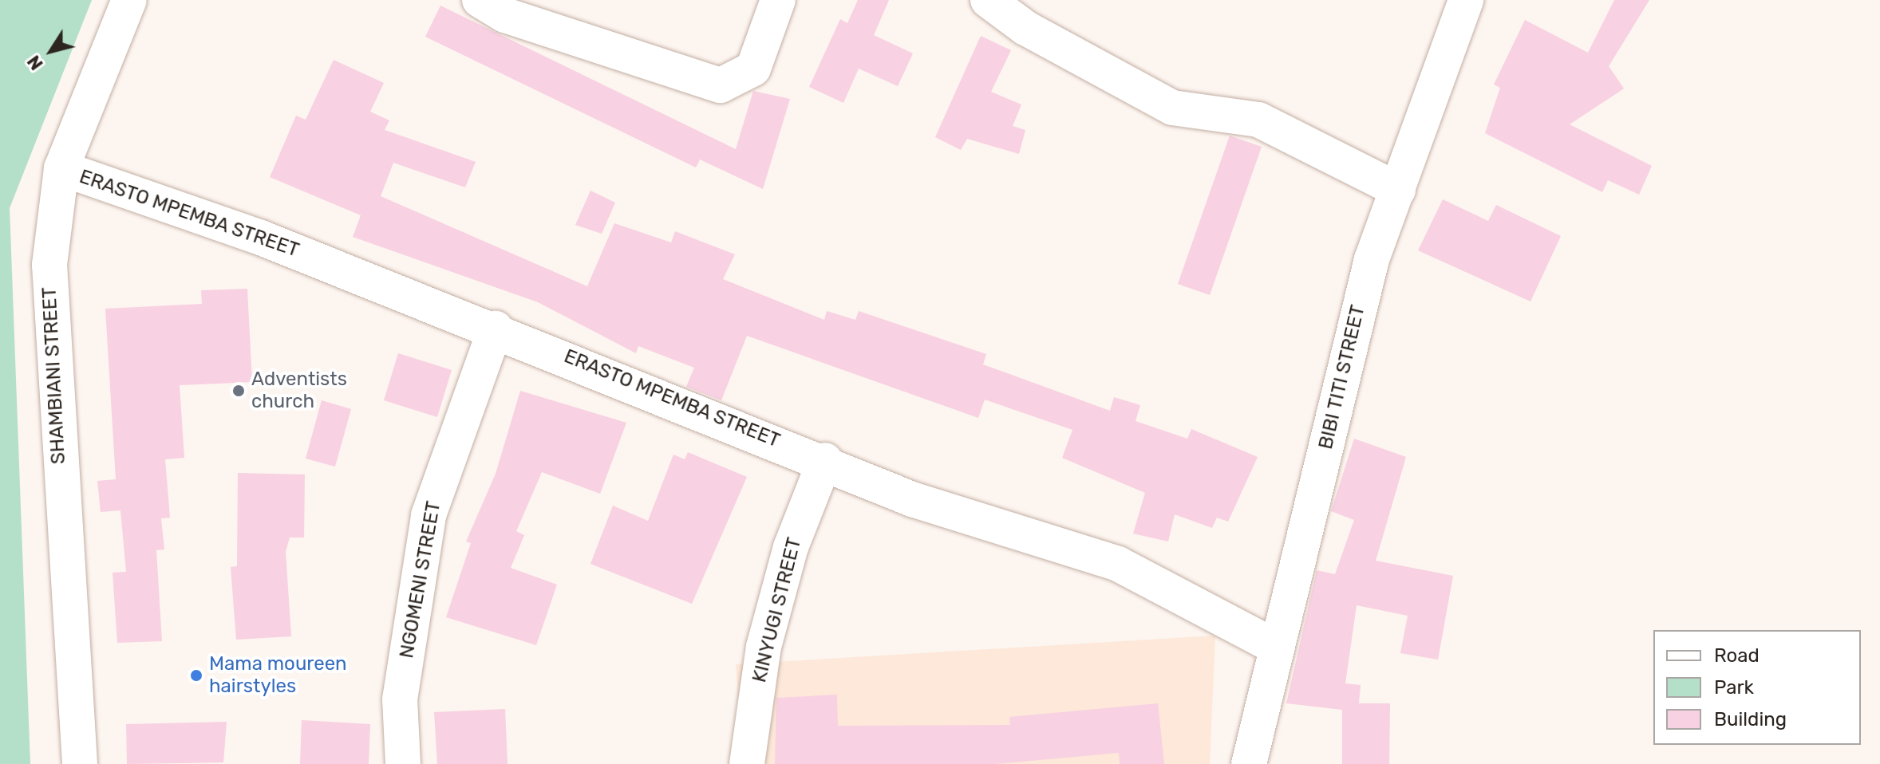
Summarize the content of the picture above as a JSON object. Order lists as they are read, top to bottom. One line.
{"streets":{"street":["ERASTO MPEMBA STREET","SHAMBIANI STREET","BIBI TITI STREET","NGOMENI STREET","KINYUGI STREET"]},"crossings":[["ERASTO MPEMBA STREET","SHAMBIANI STREET"],["ERASTO MPEMBA STREET","BIBI TITI STREET"],["ERASTO MPEMBA STREET","NGOMENI STREET"],["ERASTO MPEMBA STREET","KINYUGI STREET"]],"places":["Adventists church","Mama moureen hairstyles"],"legend":["Road","Park","Building"],"north":"bottom left"}
